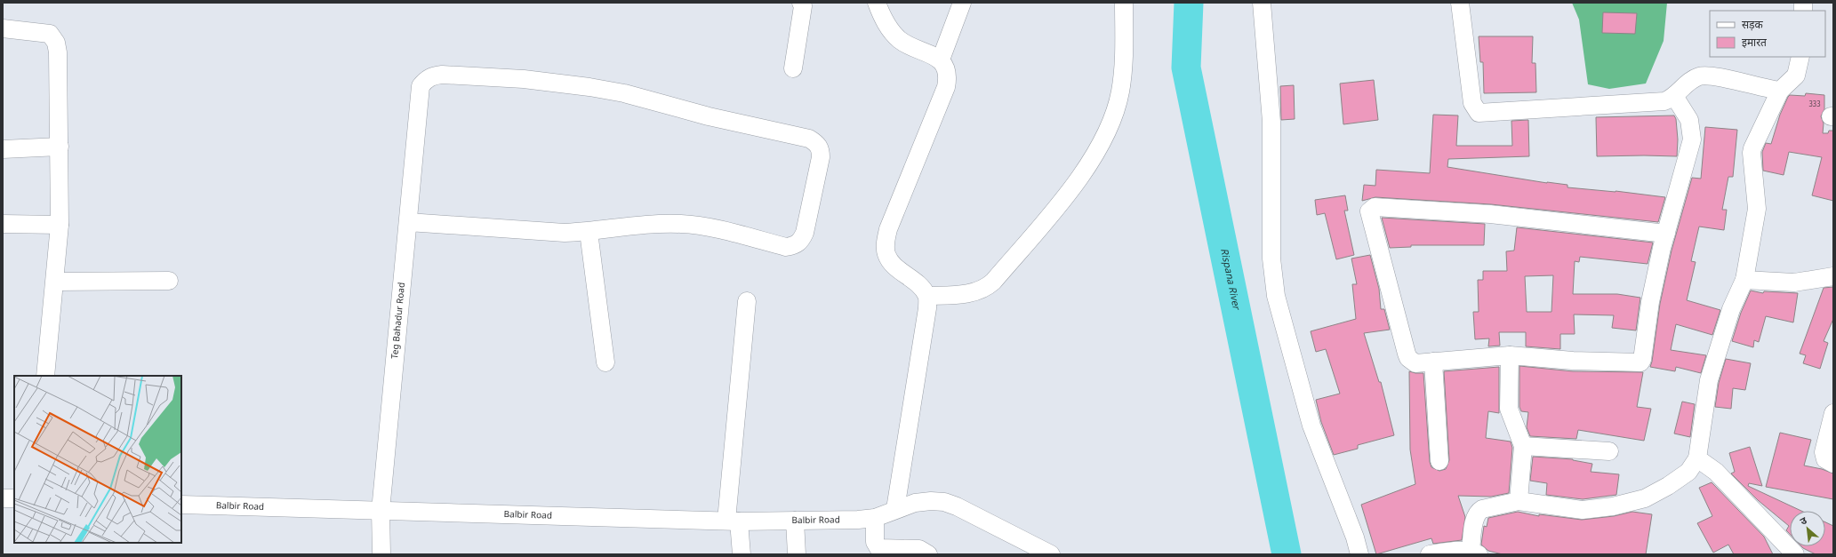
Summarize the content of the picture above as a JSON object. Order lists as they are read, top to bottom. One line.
{"streets":{"street":["Teg Bahadur Road","Balbir Road"]},"crossings":[["Teg Bahadur Road","Balbir Road"]],"water":["Rispana River"],"house_numbers":["333"],"legend":["सड़क","इमारत"],"north":"top left"}
